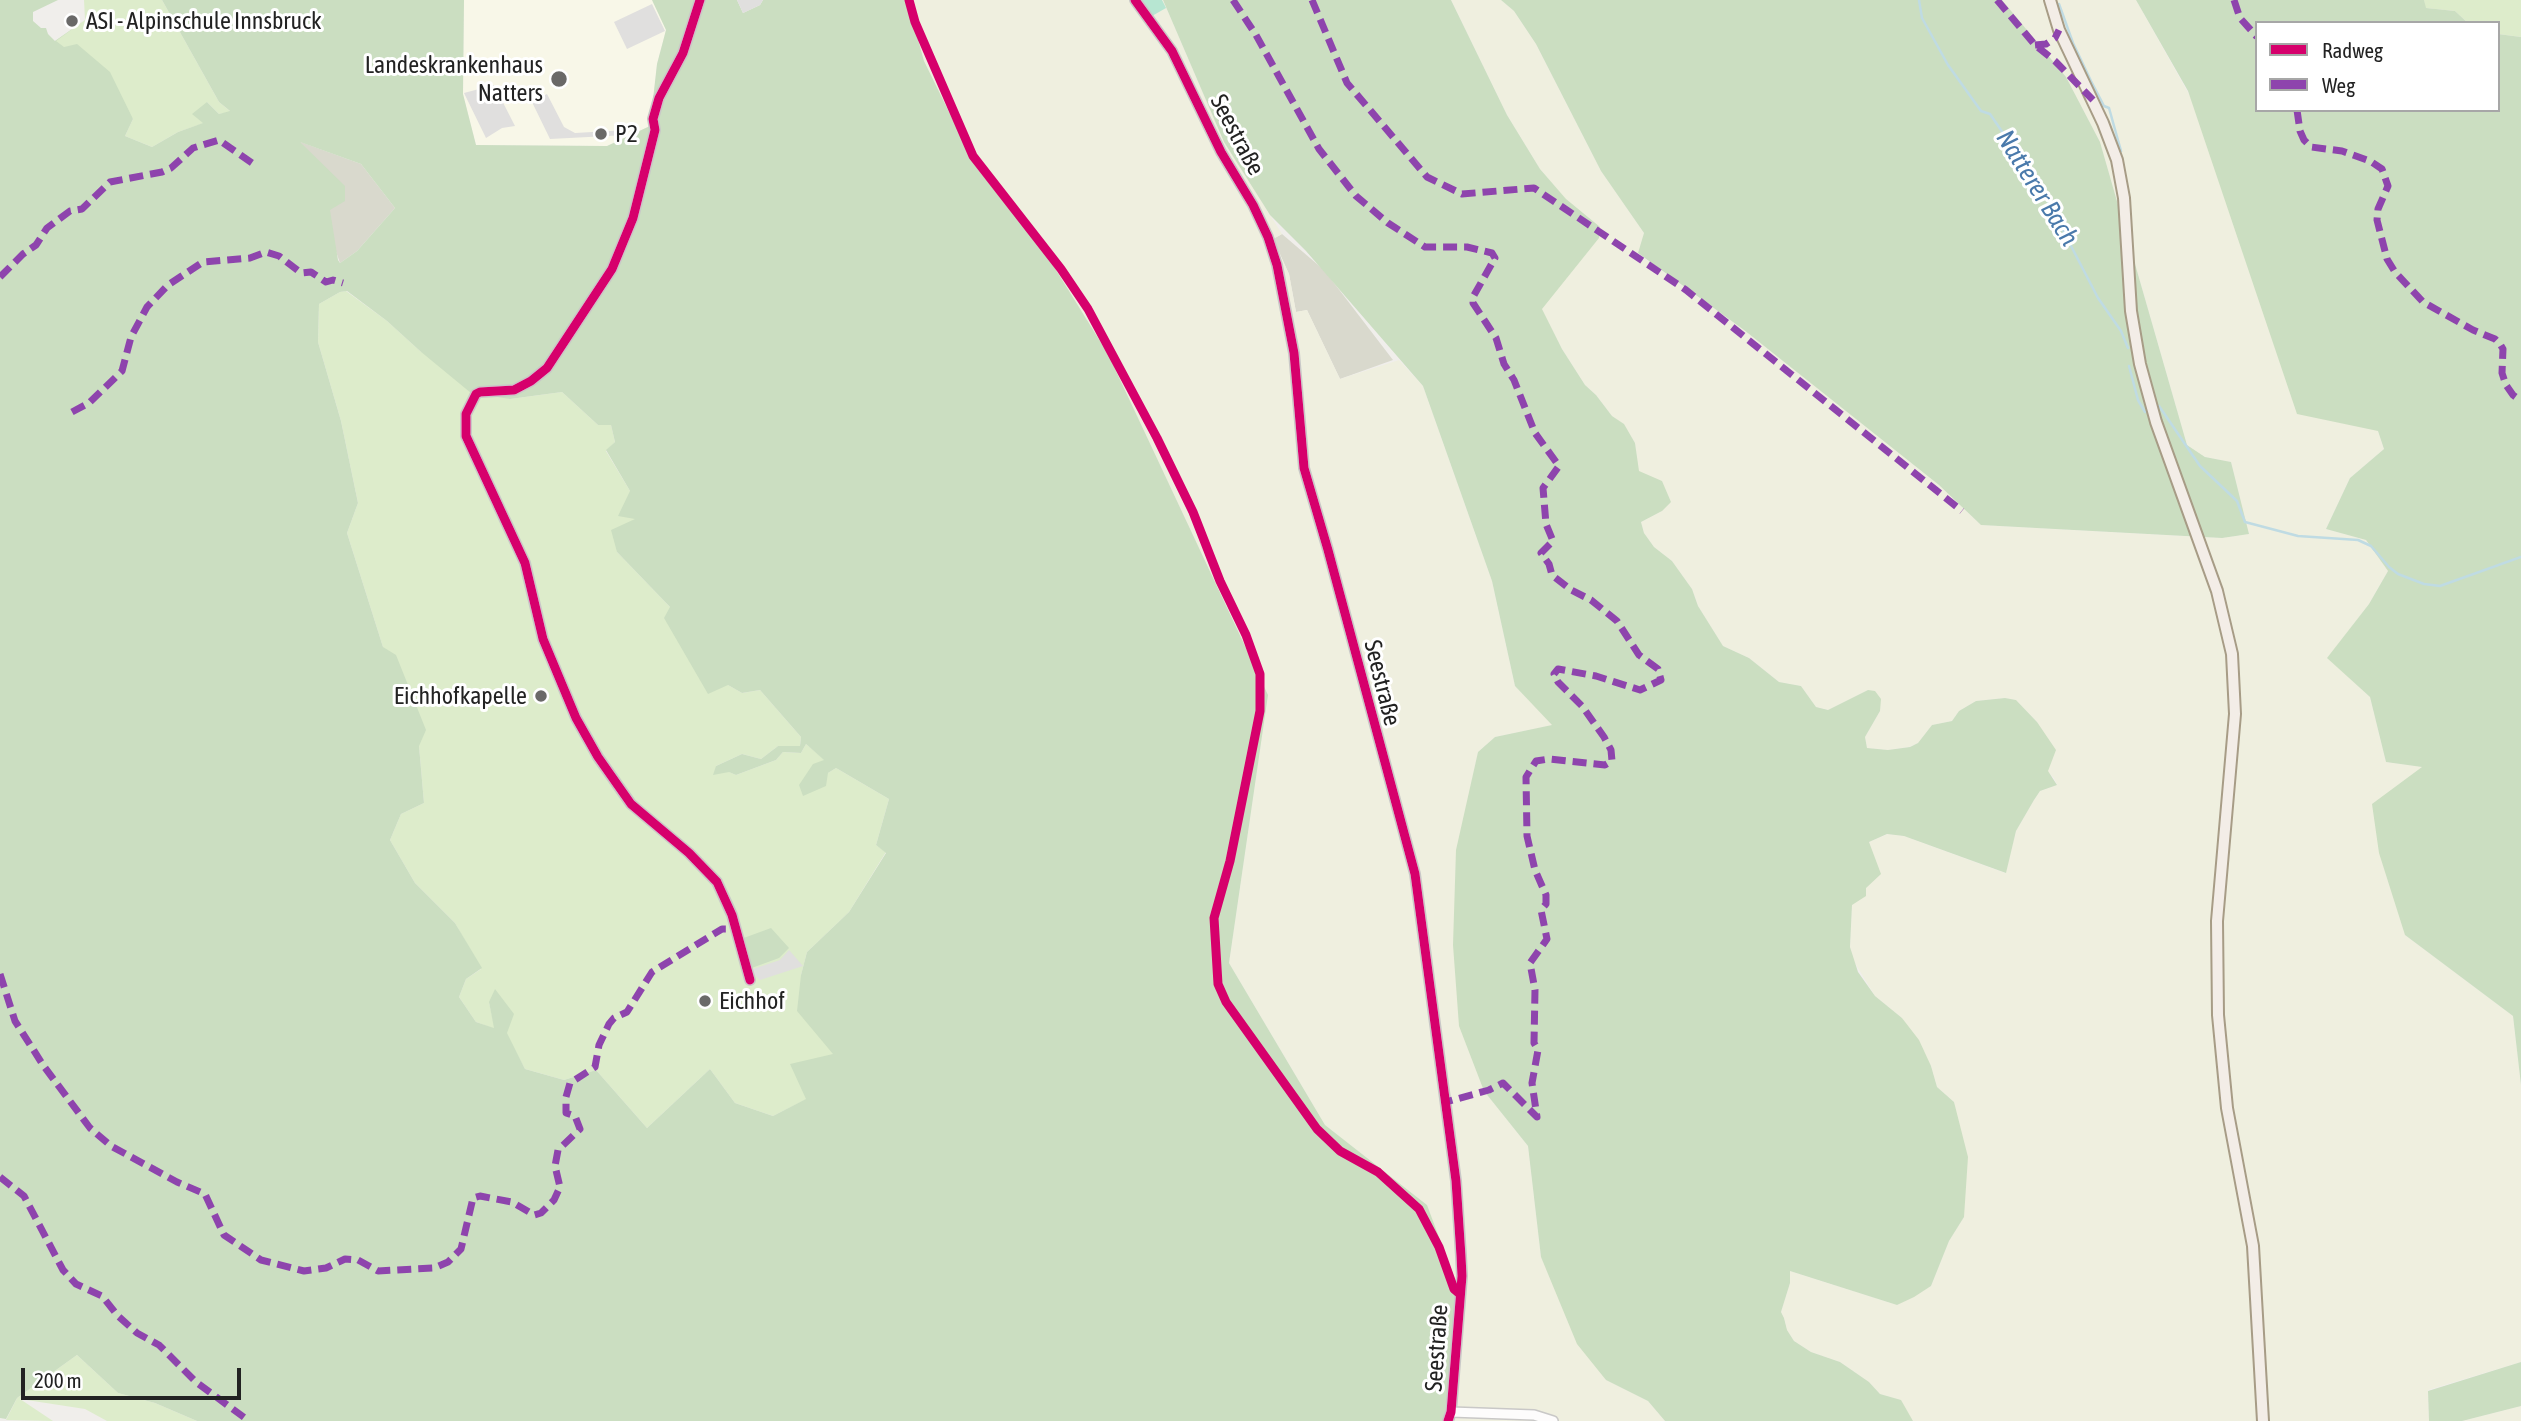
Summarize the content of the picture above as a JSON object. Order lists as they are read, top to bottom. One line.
{"streets":{"street":["Seestraße"]},"water":["Natterer Bach"],"places":["ASI - Alpinschule Innsbruck","Landeskrankenhaus Natters","P2","Eichhofkapelle","Eichhof"],"legend":["Radweg","Weg"],"scale_bar":"200 m"}
